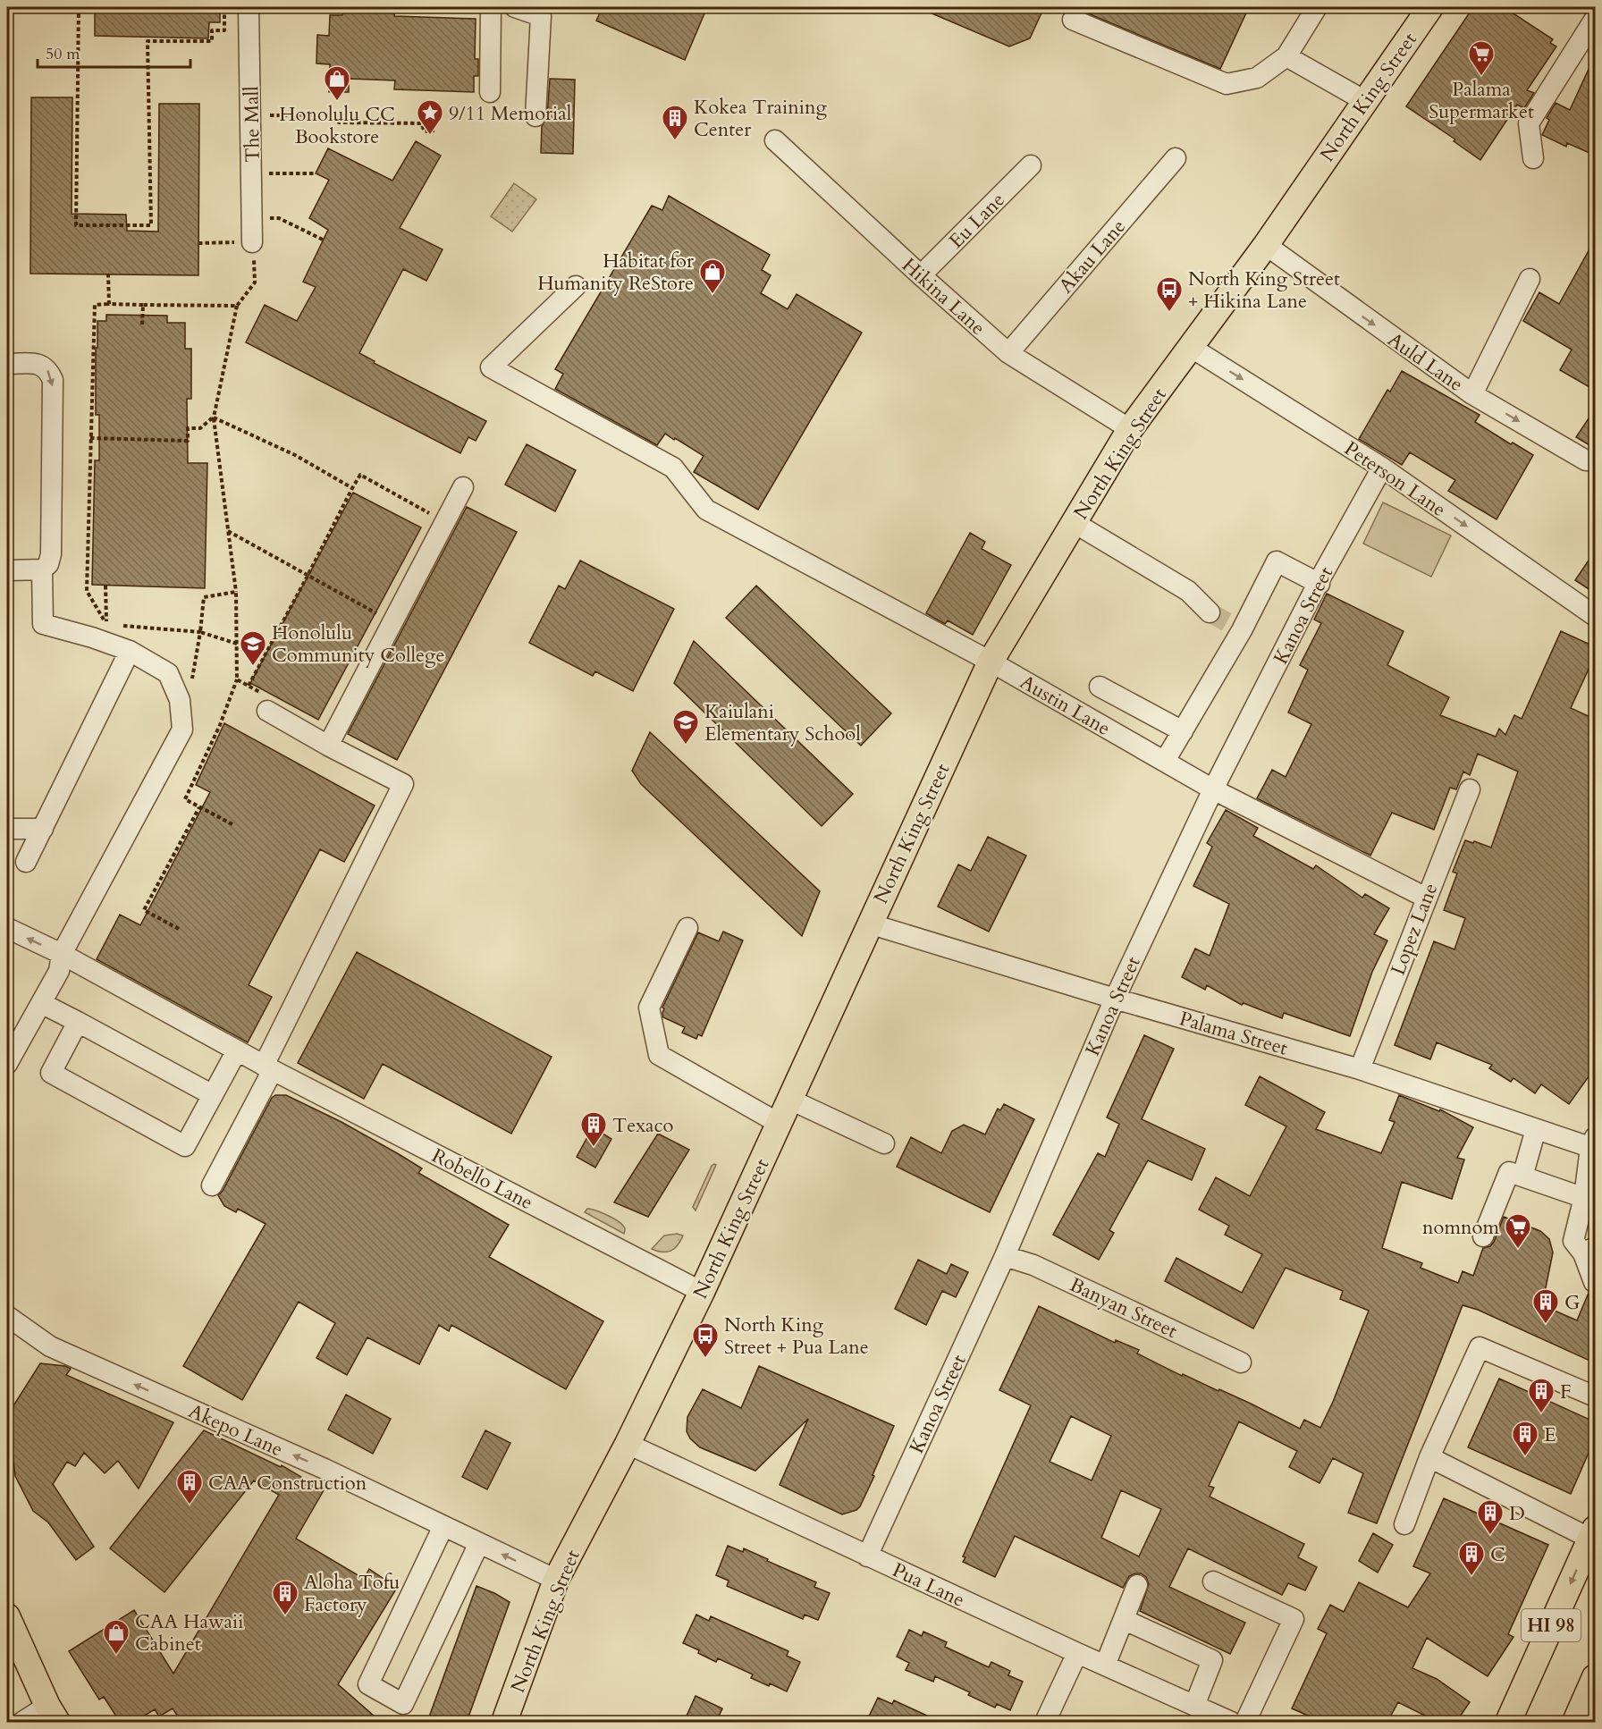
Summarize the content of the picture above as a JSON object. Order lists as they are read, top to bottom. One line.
{"streets":{"main road":["North King Street","HI 98"],"street":["The Mall","Eu Lane","Akau Lane","Hikina Lane","Auld Lane","Peterson Lane","Kanoa Street","Austin Lane","Lopez Lane","Palama Street","Robello Lane","Banyan Street","Akepo Lane","Pua Lane"]},"crossings":[["North King Street","Hikina Lane"],["North King Street","Auld Lane"],["North King Street","Peterson Lane"],["North King Street","Austin Lane"],["North King Street","Palama Street"],["North King Street","Robello Lane"],["North King Street","Akepo Lane"],["North King Street","Pua Lane"],["Eu Lane","Hikina Lane"],["Akau Lane","Hikina Lane"],["Peterson Lane","Kanoa Street"],["Kanoa Street","Austin Lane"],["Kanoa Street","Palama Street"],["Kanoa Street","Banyan Street"],["Kanoa Street","Pua Lane"],["Austin Lane","Lopez Lane"],["Lopez Lane","Palama Street"]],"one_way":["Auld Lane","Peterson Lane","Akepo Lane"],"places":{"supermarket":["Palama Supermarket","nomnom"],"shop":["Honolulu CC Bookstore","Habitat for Humanity ReStore","CAA Hawaii Cabinet"],"place":["9/11 Memorial"],"building":["Kokea Training Center","Texaco","G","F","E","CAA Construction","D","C","Aloha Tofu Factory"],"bus stop":["North King Street + Hikina Lane","North King Street + Pua Lane"],"school or university":["Honolulu Community College","Kaiulani Elementary School"]},"scale_bar":"50 m"}
